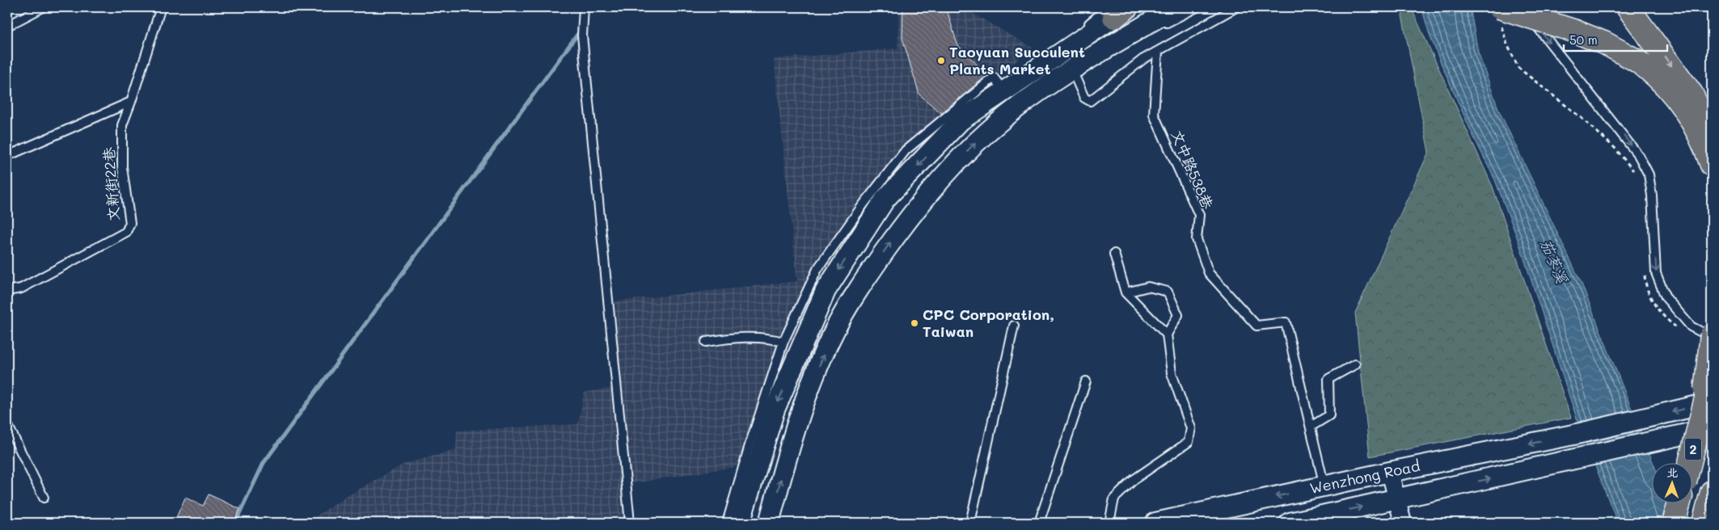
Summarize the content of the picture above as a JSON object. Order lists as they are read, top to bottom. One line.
{"streets":{"highway":["2"],"street":["Wenzhong Road"],"lane":["文中路538巷","文新街22巷"]},"crossings":[["文中路538巷","Wenzhong Road"],["2","Wenzhong Road"]],"water":["茄苳溪"],"places":["Taoyuan Succulent Plants Market","CPC Corporation, Taiwan"],"scale_bar":"50 m","north":"top"}
